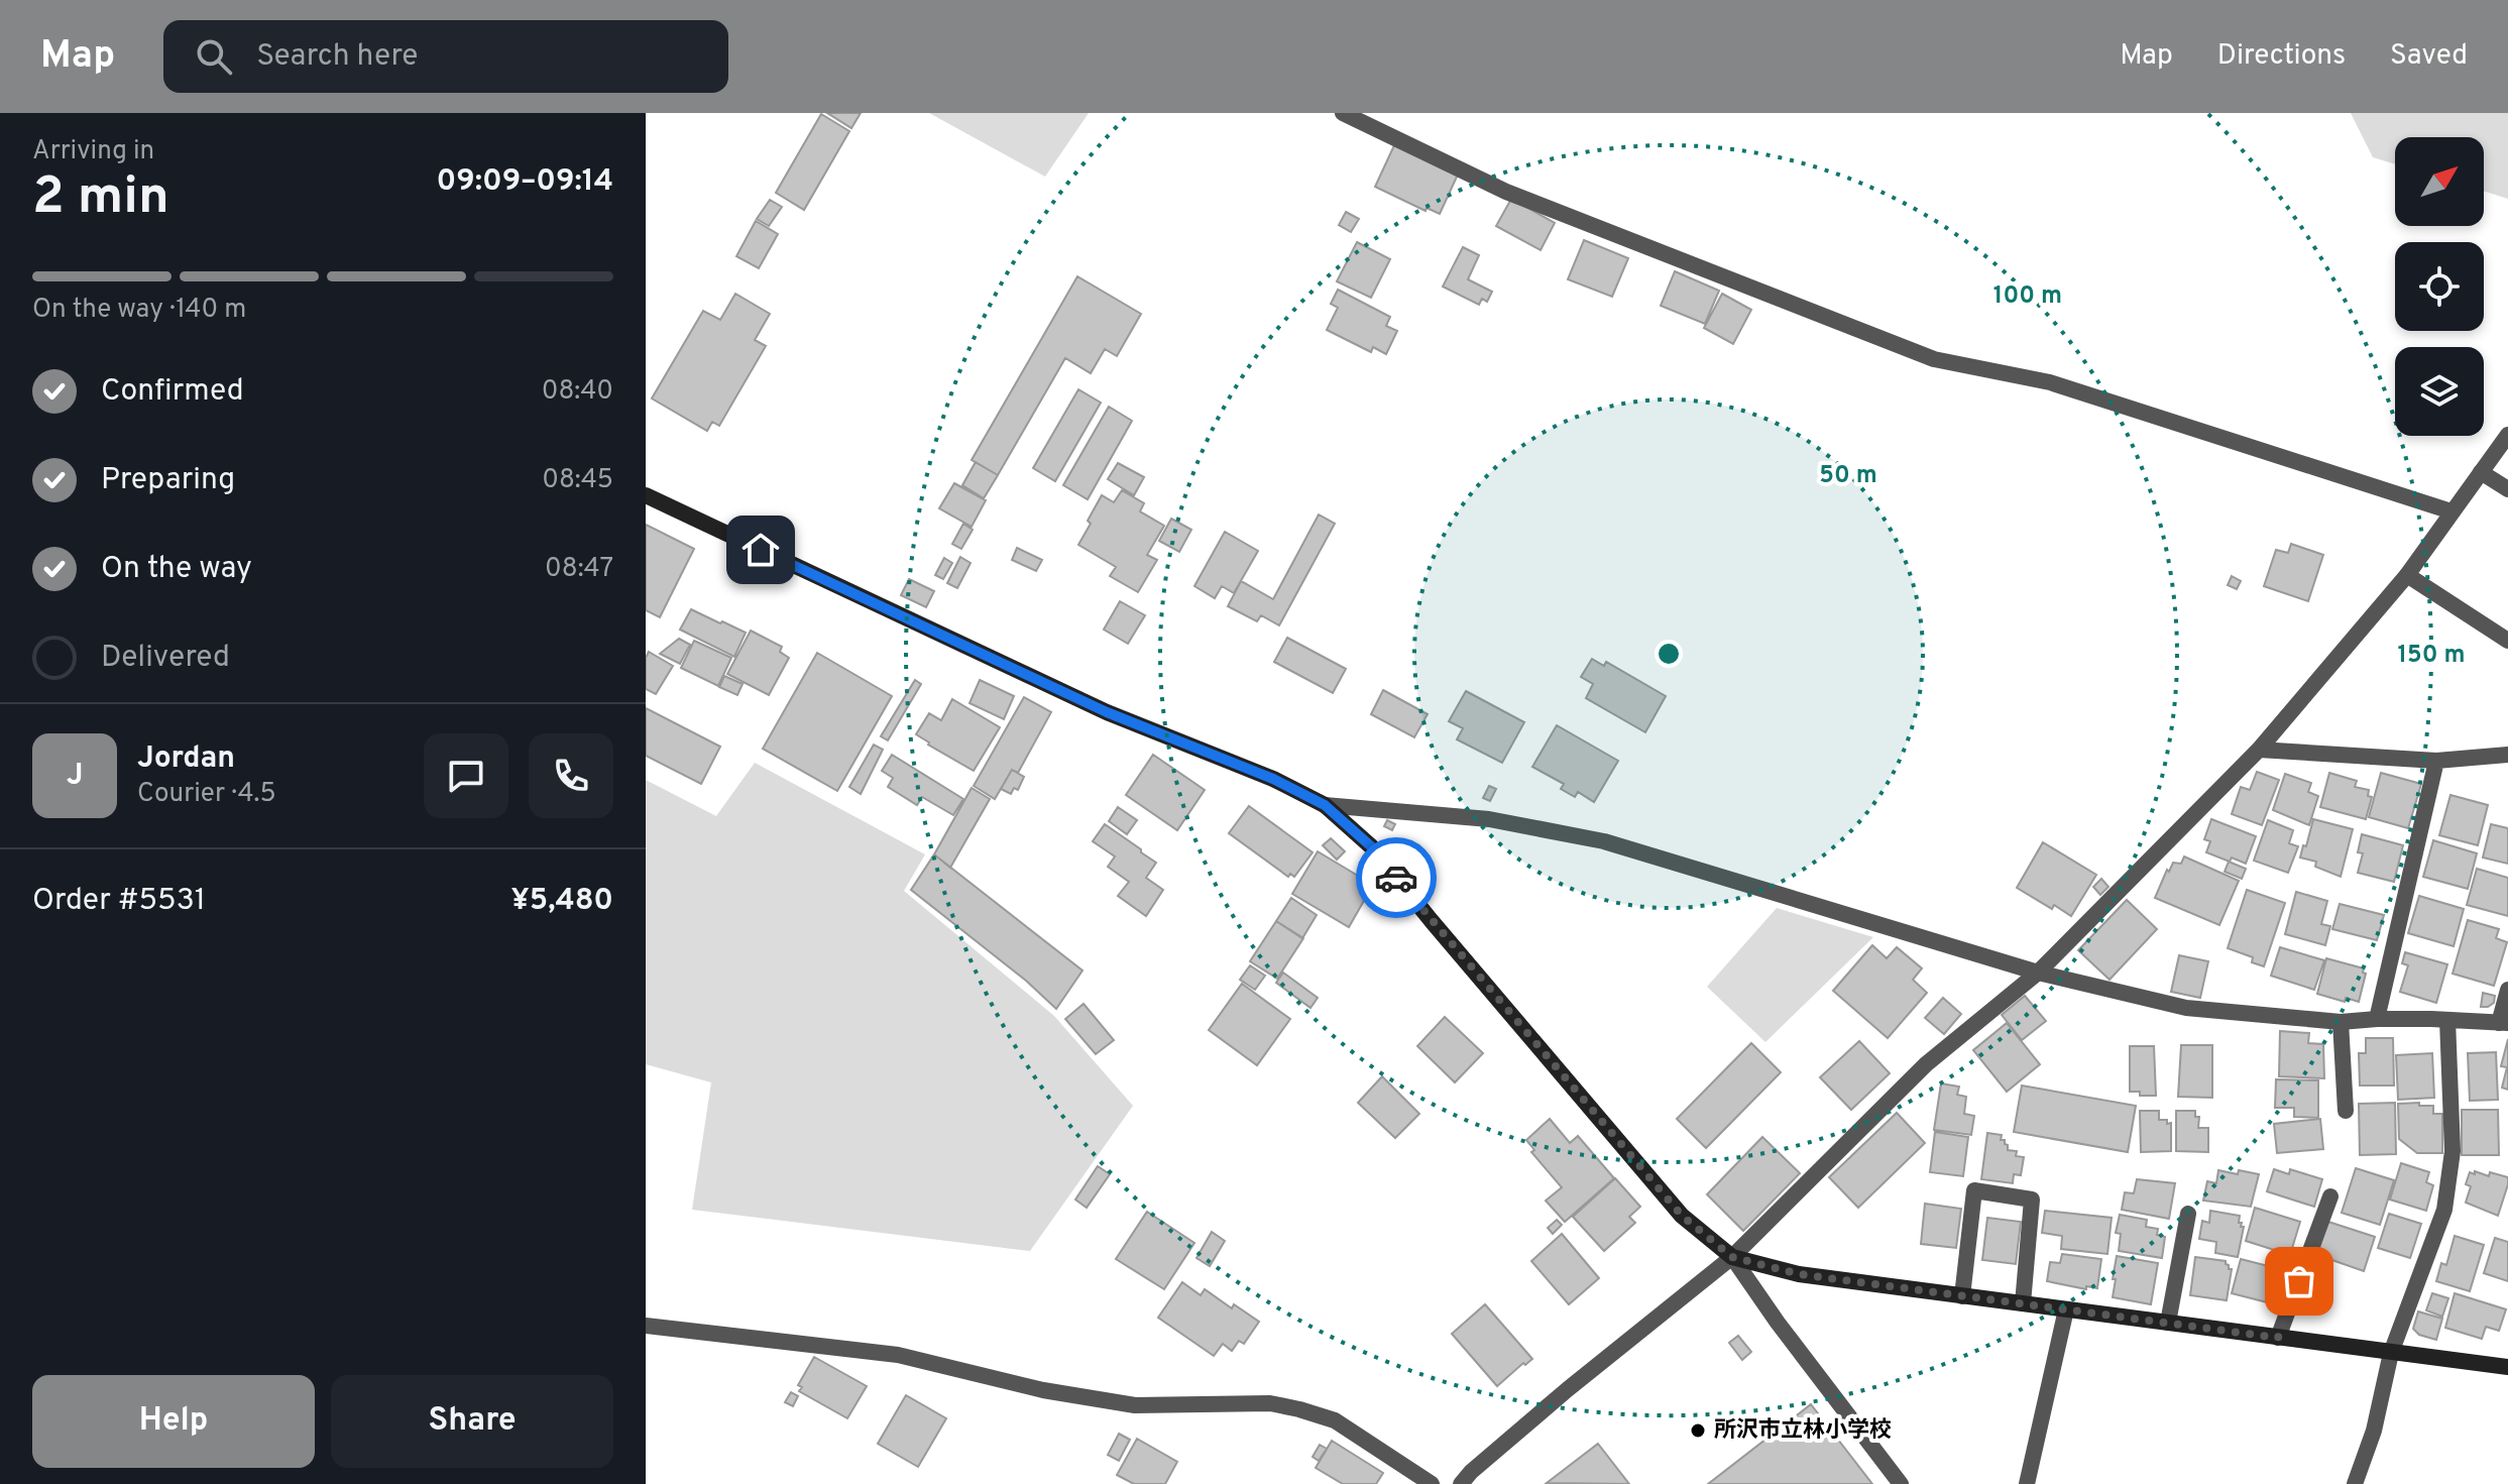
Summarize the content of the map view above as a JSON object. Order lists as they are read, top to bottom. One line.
{"places":["所沢市立林小学校"],"north":"top right","page":{"header":"Map","search":"Search here","nav":["Map","Directions","Saved"],"heading":["2 min","Arriving in","09:09–09:14"],"panel":["Jordan","Courier · 4.5","Order #5531","¥5,480"],"bar":"On the way · 140 m","list":[["Confirmed","08:40"],["Preparing","08:45"],["On the way","08:47"],"Delivered"],"round":"J","buttons":["Help","Share"]},"rings":["100 m","50 m","150 m"]}
